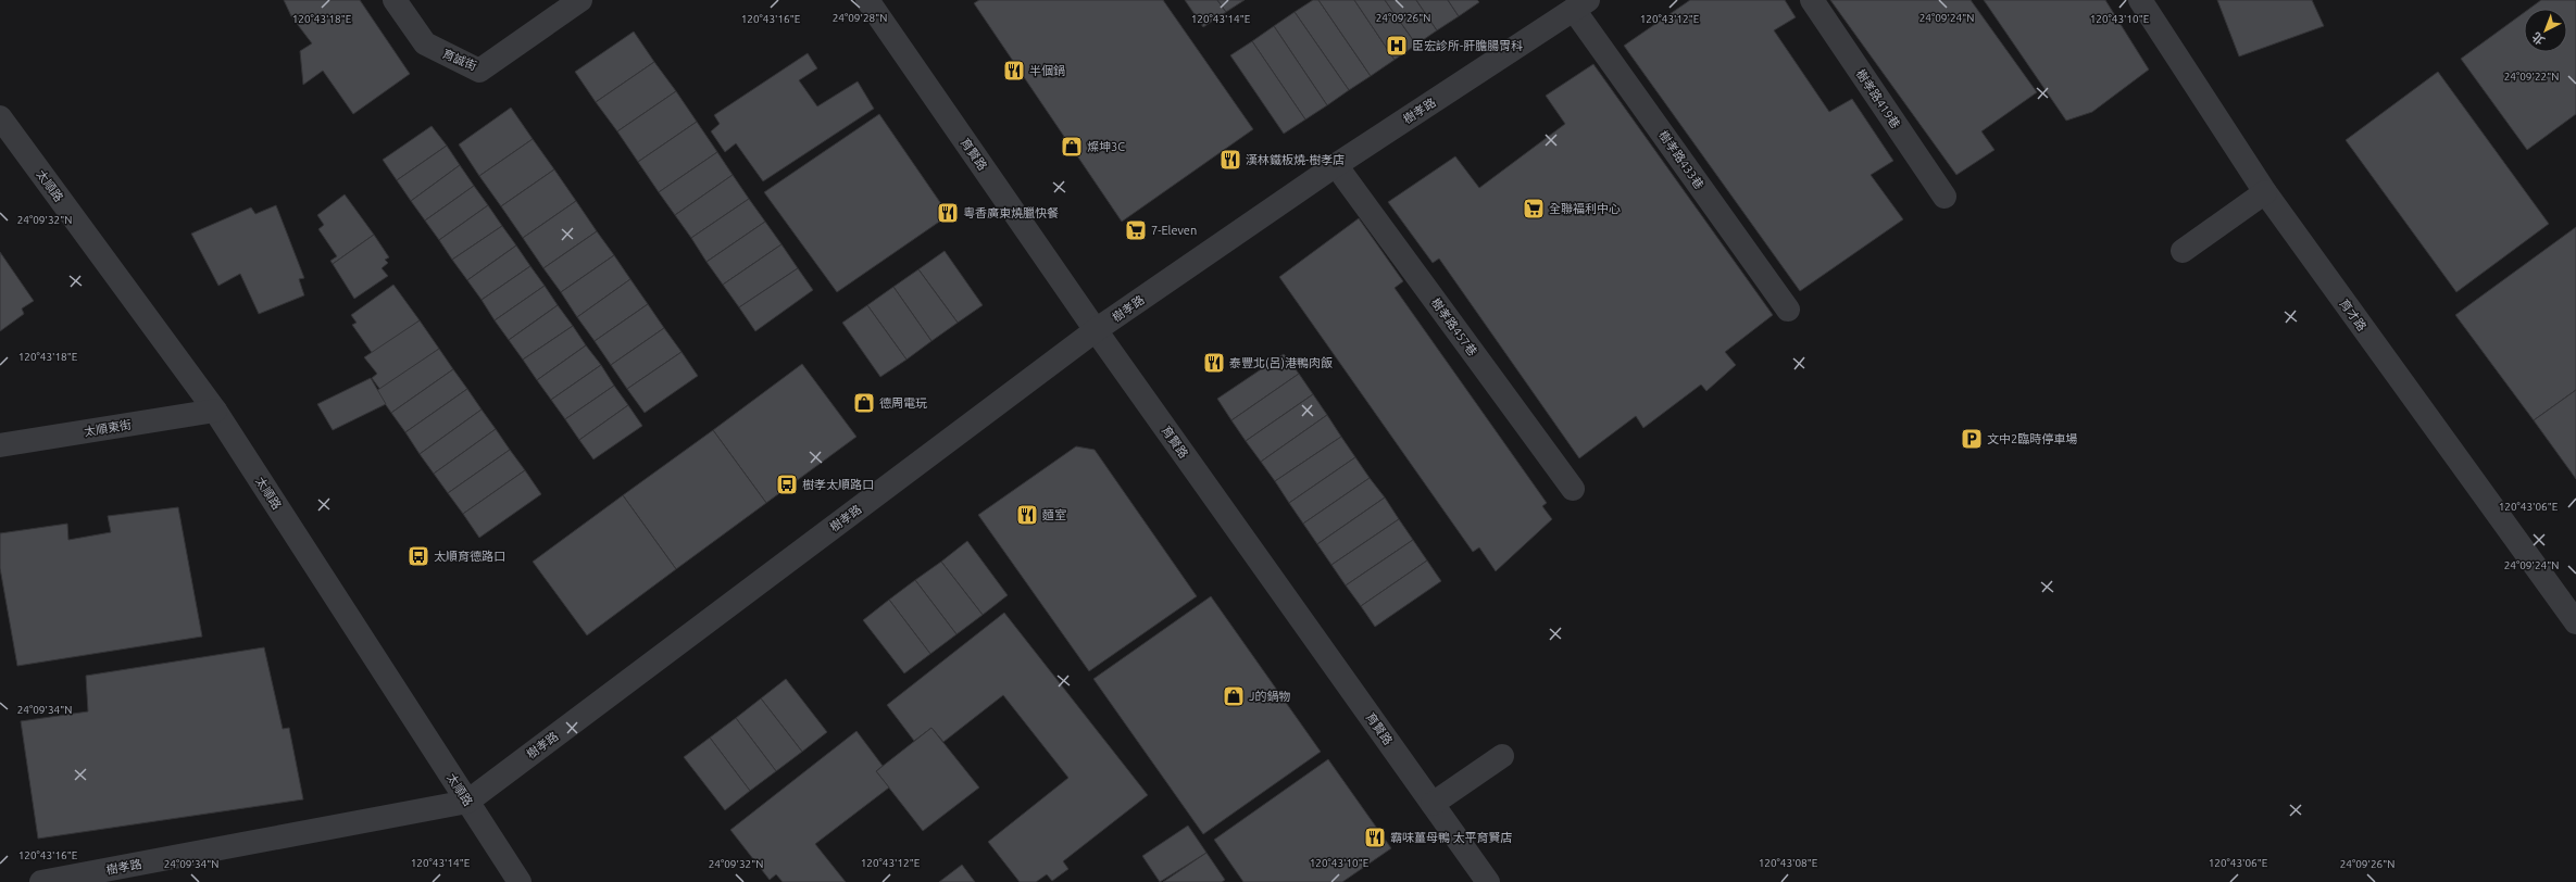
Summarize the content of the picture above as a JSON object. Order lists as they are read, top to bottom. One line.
{"streets":{"street":["育誠街","樹孝路419巷","樹孝路","育賢路","樹孝路433巷","太順路","育才路","樹孝路457巷","太順東街"]},"crossings":[["樹孝路","育賢路"],["樹孝路","樹孝路433巷"],["樹孝路","太順路"],["樹孝路","樹孝路457巷"],["太順路","太順東街"]],"places":{"hospital":["臣宏診所-肝膽腸胃科"],"restaurant":["半個鍋","漢林鐵板燒-樹孝店","粵香廣東燒臘快餐","泰豐北(呂)港鴨肉飯","麵室","霸味薑母鴨 太平育賢店"],"shop":["燦坤3C","德周電玩","J的鍋物"],"supermarket":["全聯福利中心","7-Eleven"],"parking":["文中2臨時停車場"],"bus stop":["樹孝太順路口","太順育德路口"]},"north":"bottom left","coordinates":["24°09'28\"N","24°09'26\"N","24°09'24\"N","120°43'18\"E","120°43'16\"E","120°43'14\"E","120°43'12\"E","120°43'10\"E","24°09'22\"N","24°09'32\"N","120°43'06\"E","24°09'34\"N","120°43'08\"E"]}
